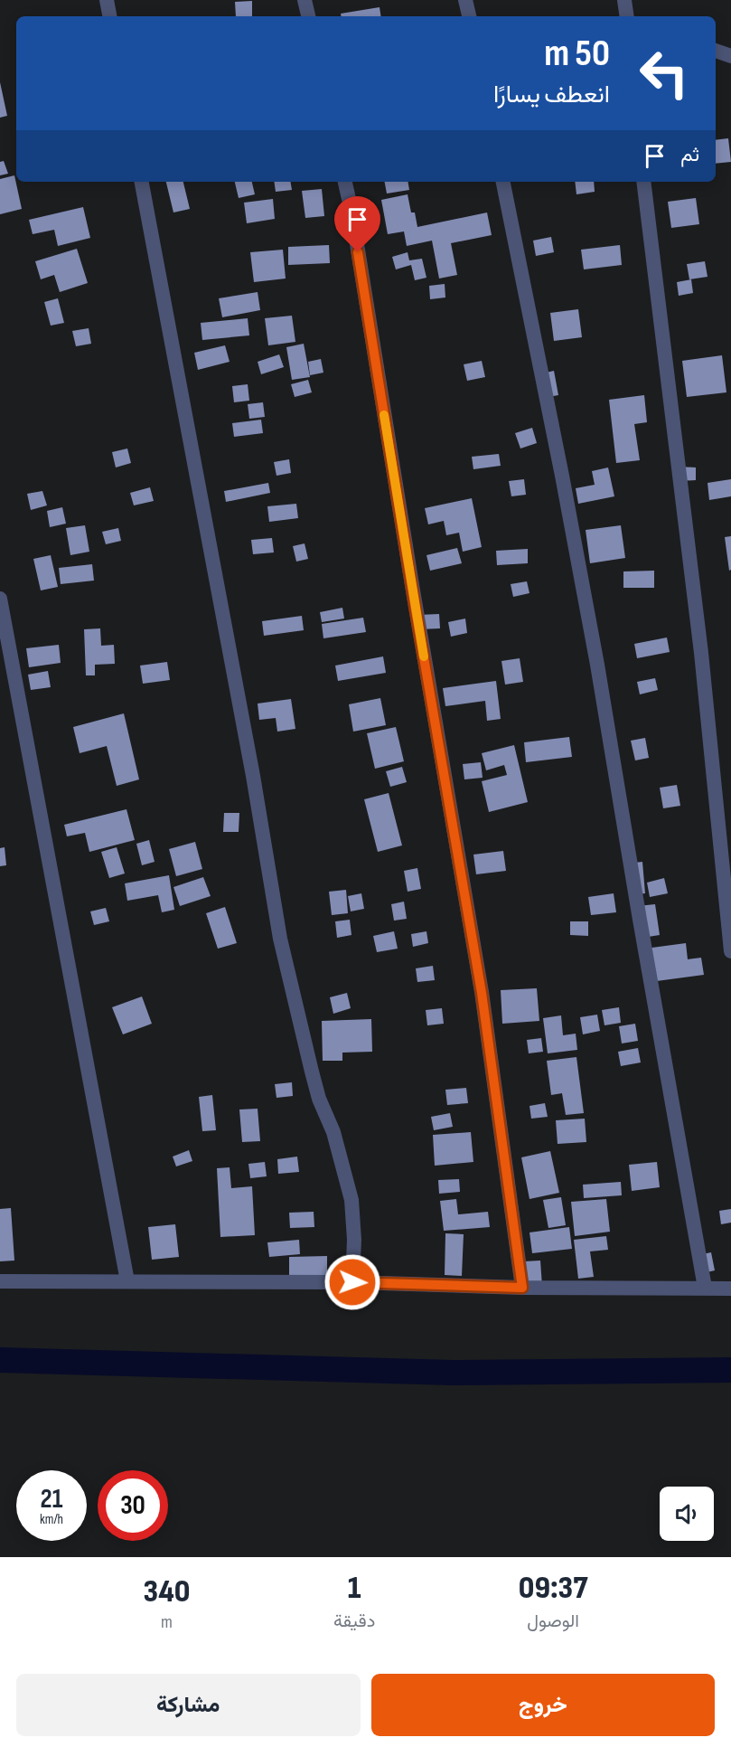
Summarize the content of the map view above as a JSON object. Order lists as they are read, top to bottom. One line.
{"page":{"turn":["50 m","انعطف يسارًا"],"then":"ثم","speed":"21 km/h","limit":"30","eta":["09:37","الوصول","1","دقيقة","340","m"],"buttons":["خروج","مشاركة"]}}
